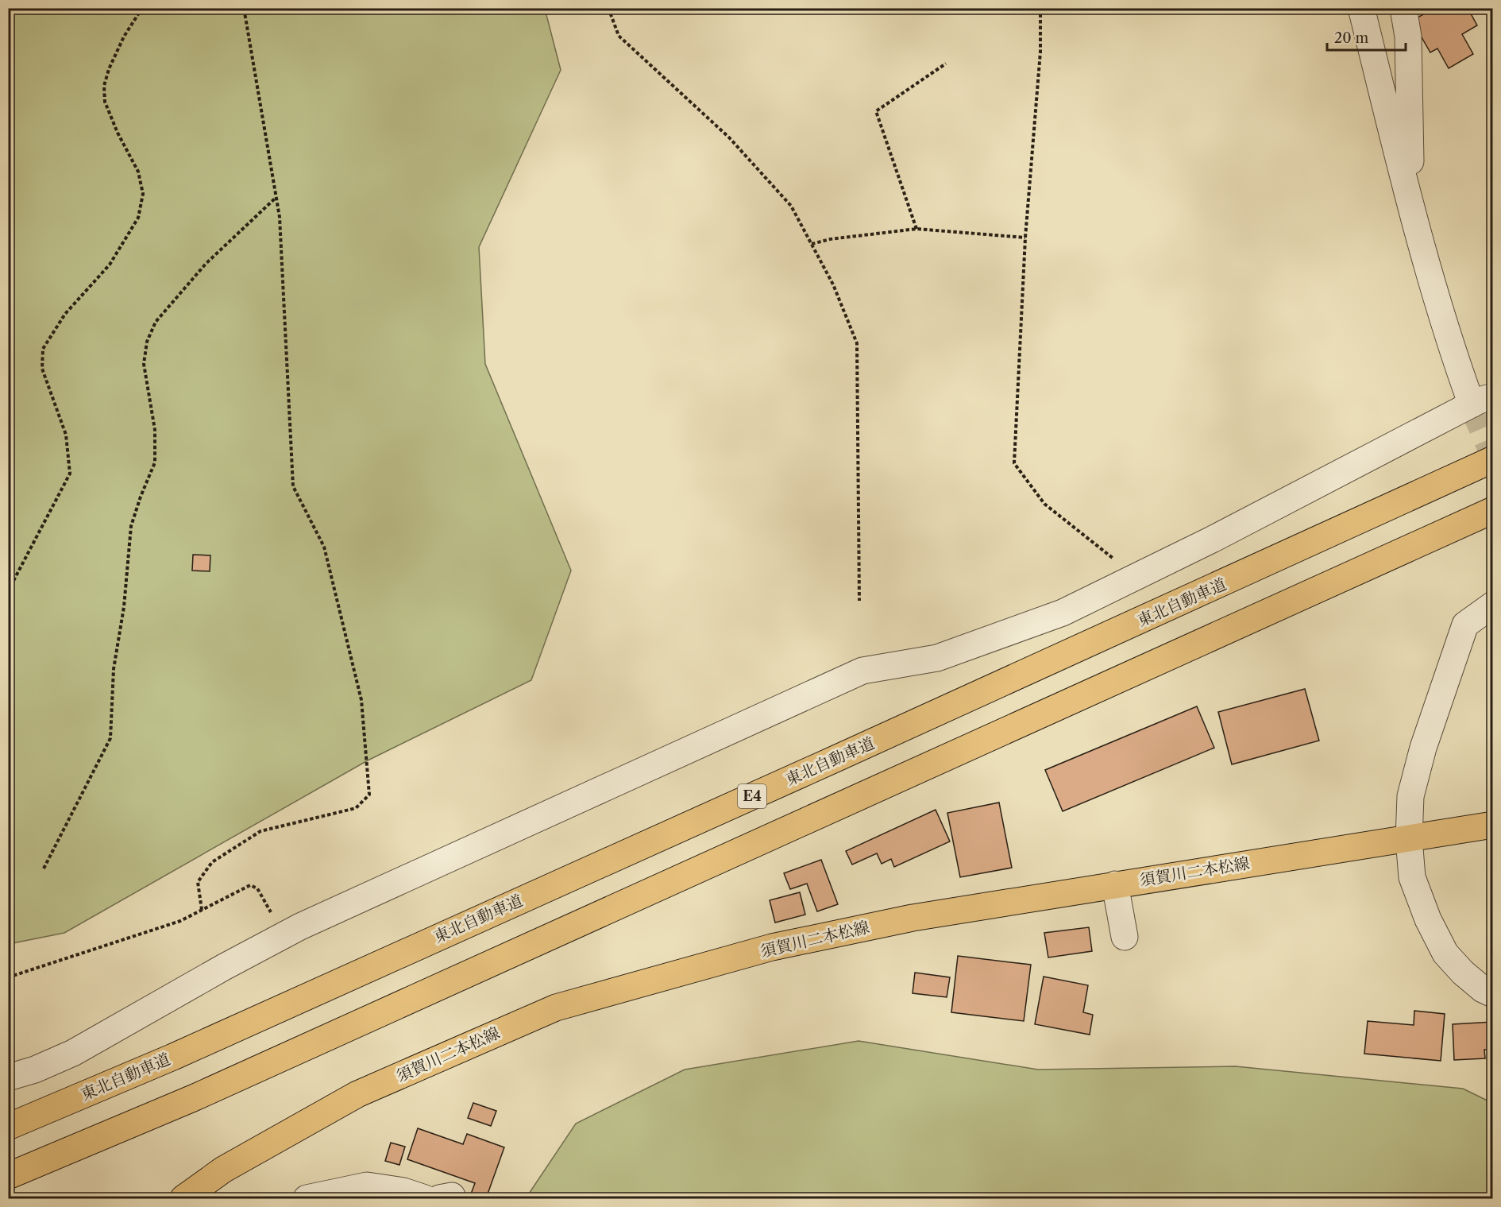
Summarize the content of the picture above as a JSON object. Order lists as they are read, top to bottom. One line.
{"streets":{"main road":["東北自動車道","E4","須賀川二本松線"]},"scale_bar":"20 m"}
